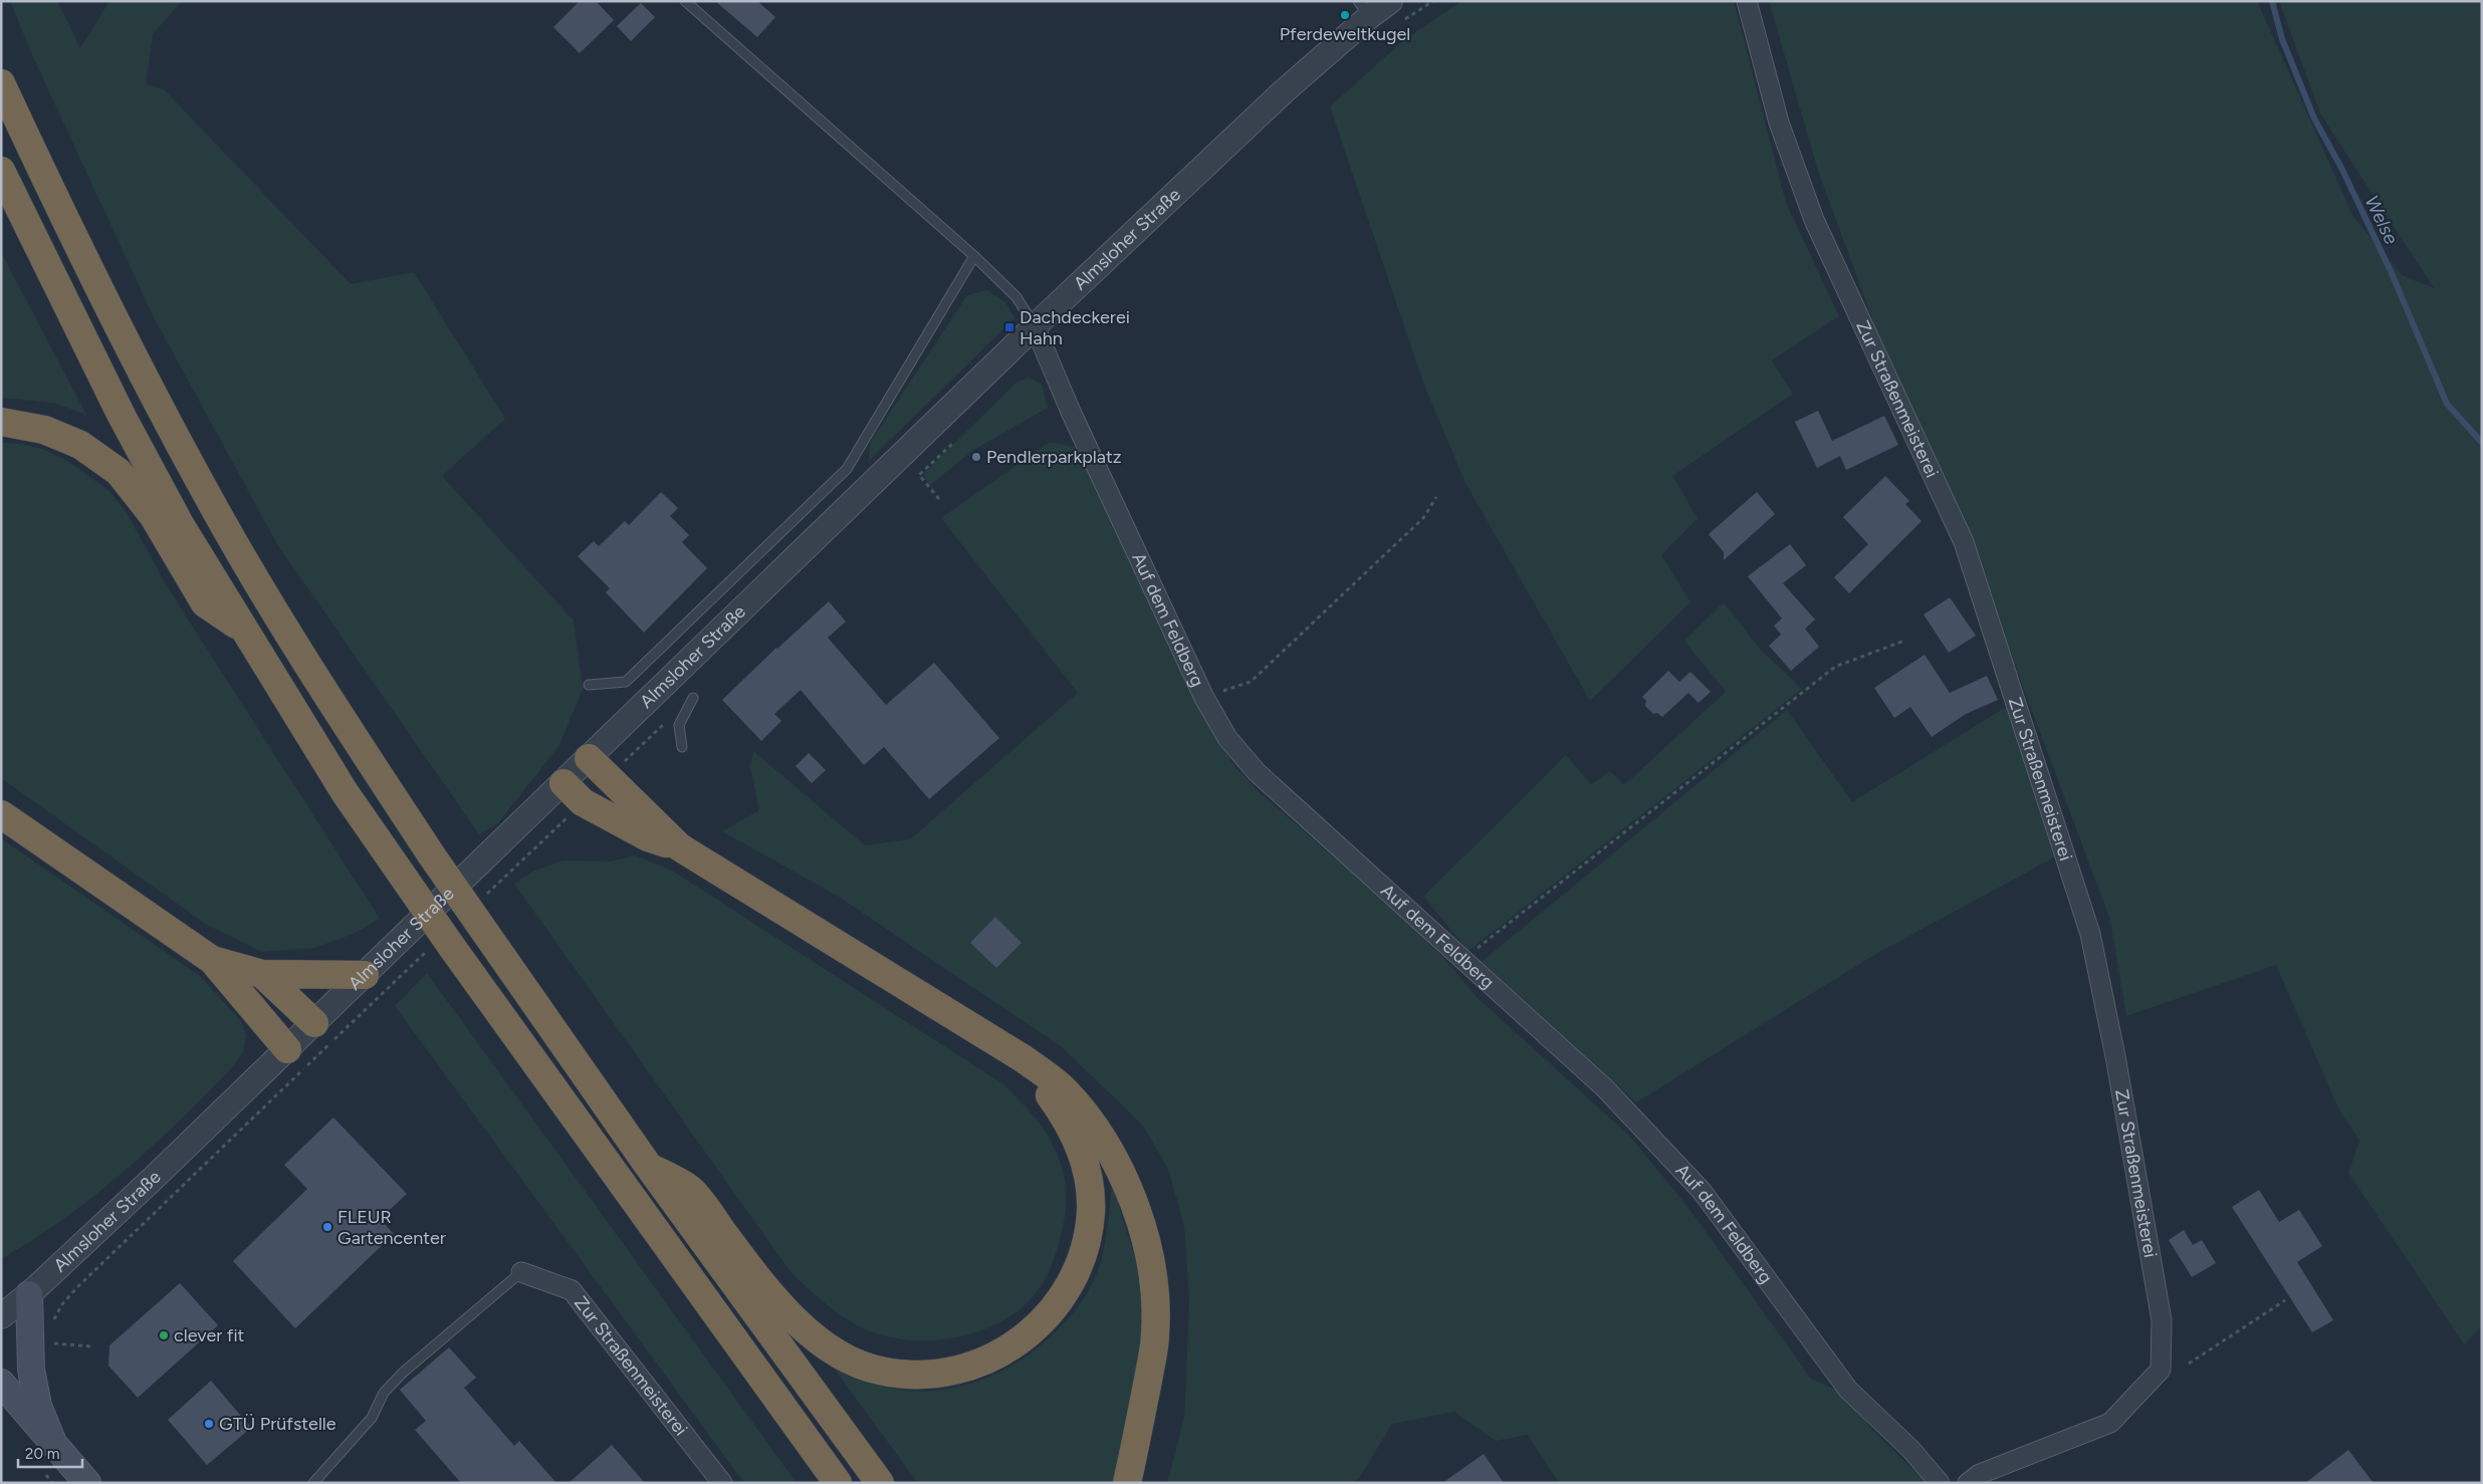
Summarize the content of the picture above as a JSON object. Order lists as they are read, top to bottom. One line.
{"streets":{"street":["Almsloher Straße","Zur Straßenmeisterei","Auf dem Feldberg"]},"crossings":[["Almsloher Straße","Auf dem Feldberg"]],"water":["Welse"],"places":{"other":["Pferdeweltkugel","Pendlerparkplatz","FLEUR Gartencenter","clever fit","GTÜ Prüfstelle"],"transit":["Dachdeckerei Hahn"]},"scale_bar":"20 m"}
